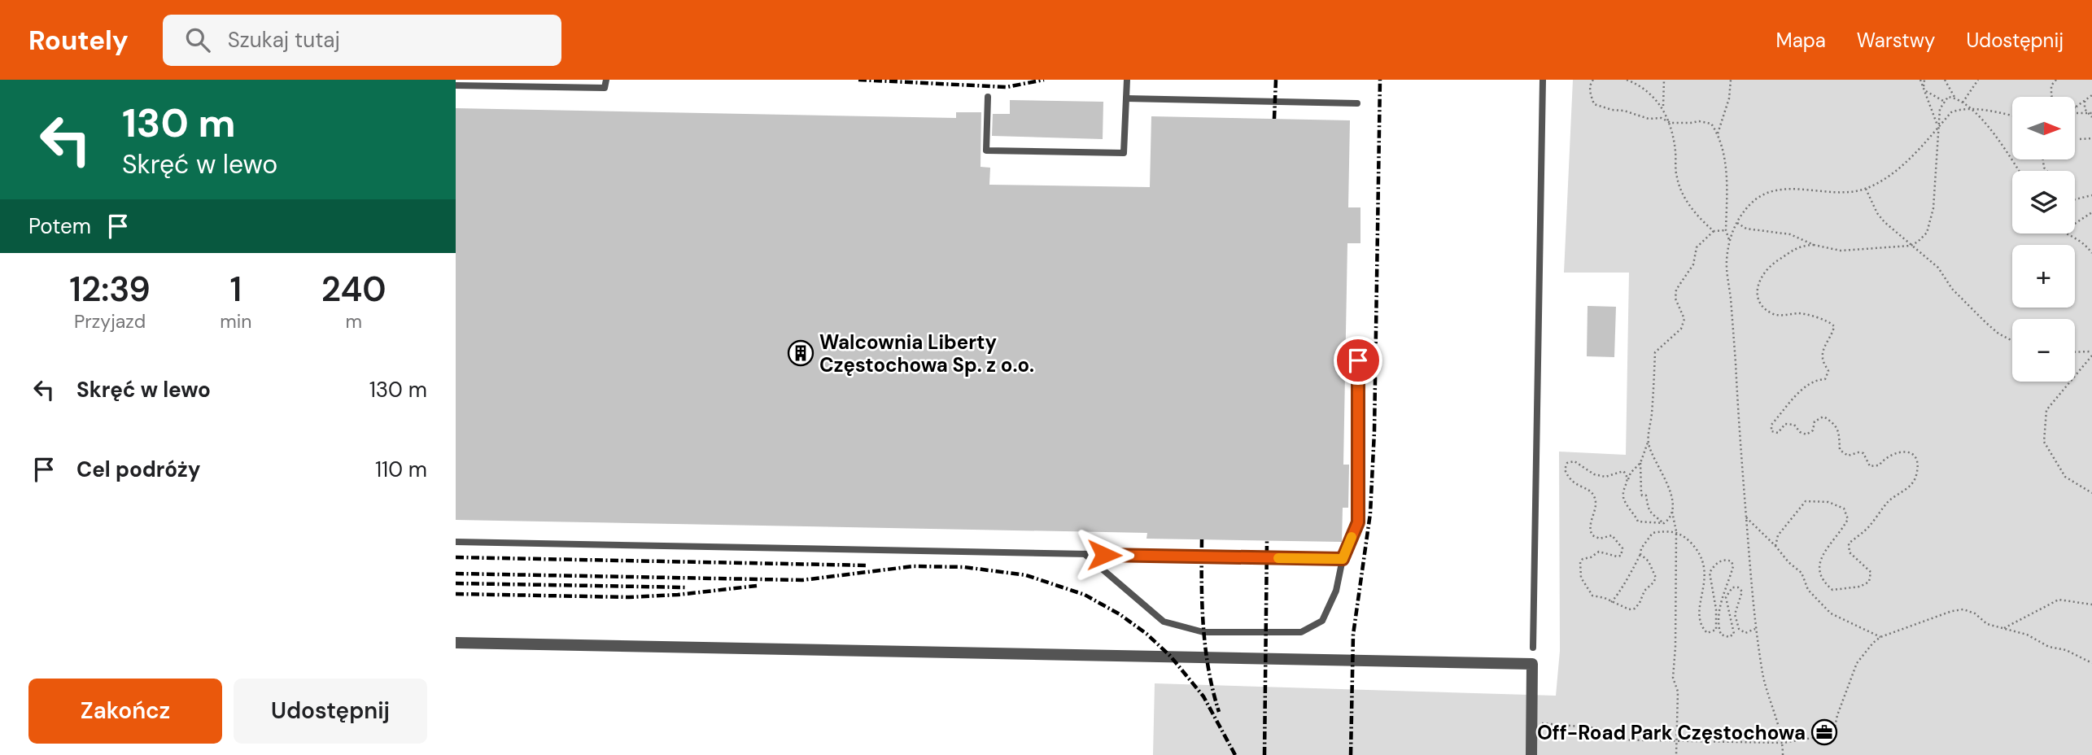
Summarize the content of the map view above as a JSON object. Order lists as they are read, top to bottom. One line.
{"places":{"building":["Walcownia Liberty Częstochowa Sp. z o.o."],"office":["Off-Road Park Częstochowa"]},"north":"right","page":{"header":"Routely","search":"Szukaj tutaj","nav":["Mapa","Warstwy","Udostępnij"],"turn":["130 m","Skręć w lewo"],"map_buttons":["+","−"],"then":"Potem","eta":["12:39","Przyjazd","1","min","240","m"],"list":[{"name":"Skręć w lewo","value":"130 m"},{"name":"Cel podróży","value":"110 m"}],"buttons":["Zakończ","Udostępnij"]}}
